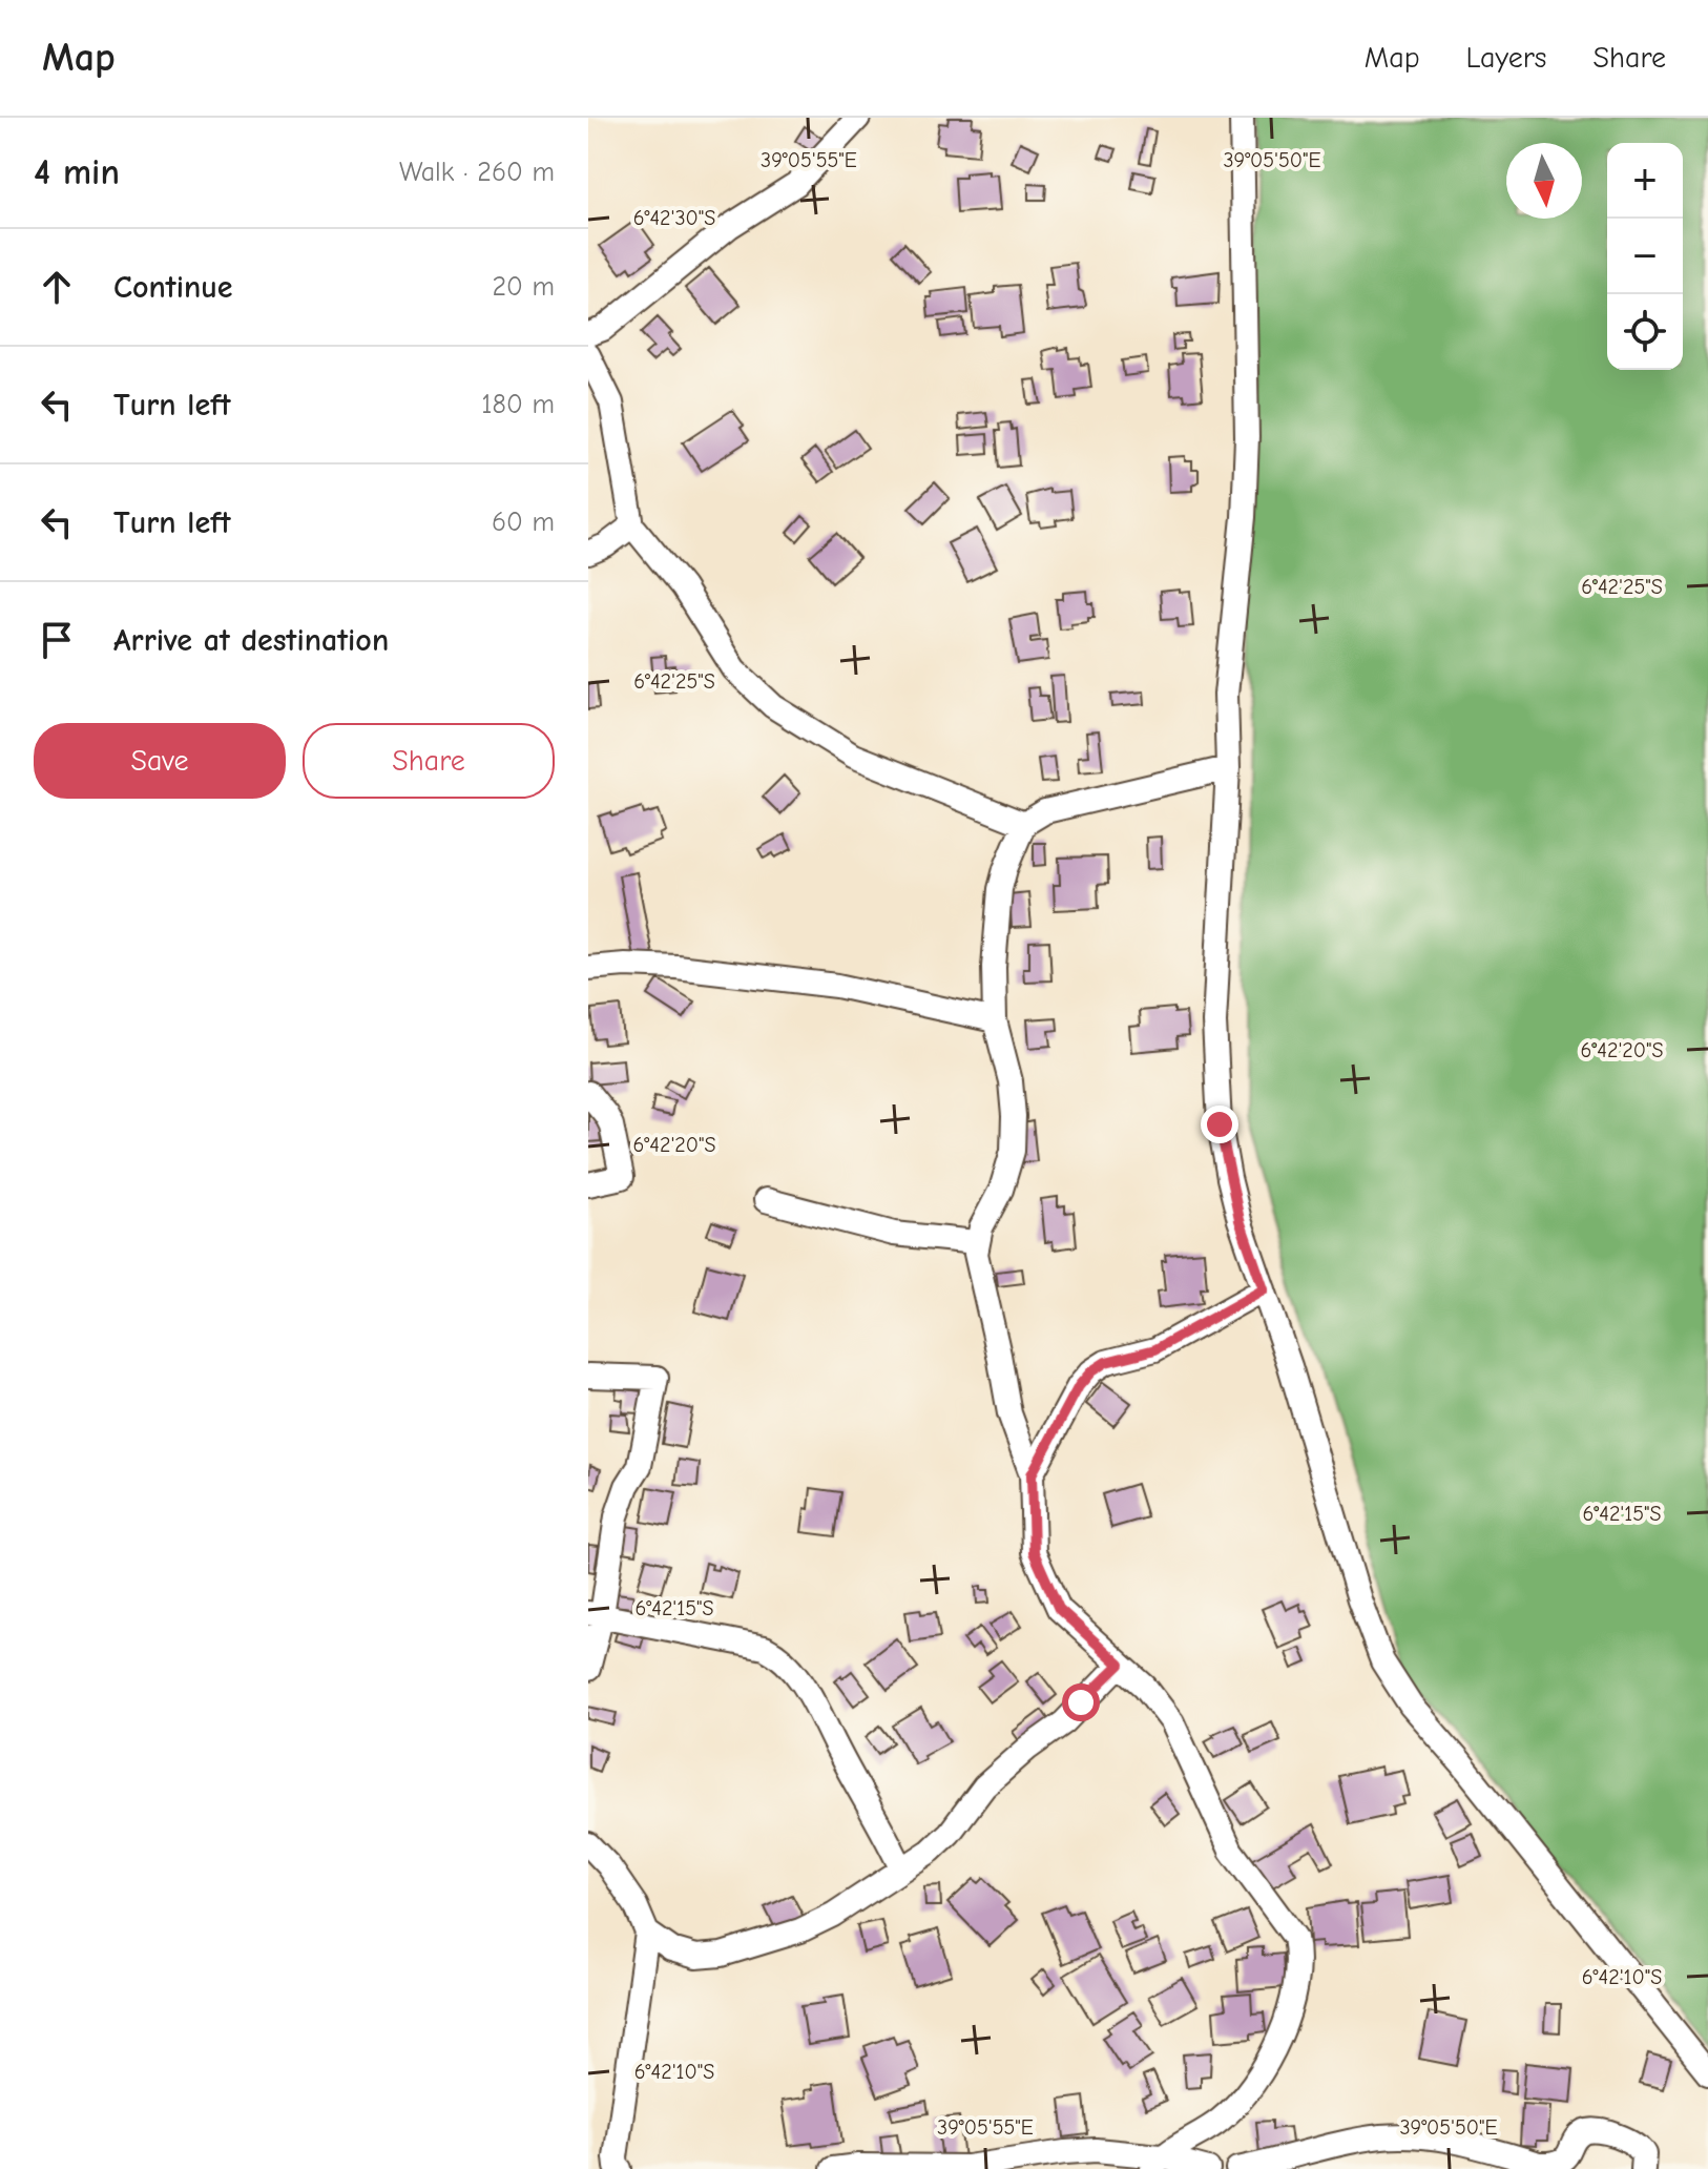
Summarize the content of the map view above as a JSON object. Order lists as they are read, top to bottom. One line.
{"north":"bottom","page":{"header":"Map","nav":["Map","Layers","Share"],"heading":["4 min","Walk · 260 m"],"map_buttons":["+","−"],"list":[["Continue","20 m"],["Turn left","180 m"],["Turn left","60 m"],"Arrive at destination"],"buttons":["Save","Share"]},"coordinates":["39°05'55\"E","39°05'50\"E","6°42'30\"S","6°42'25\"S","6°42'20\"S","6°42'15\"S","6°42'10\"S"]}
